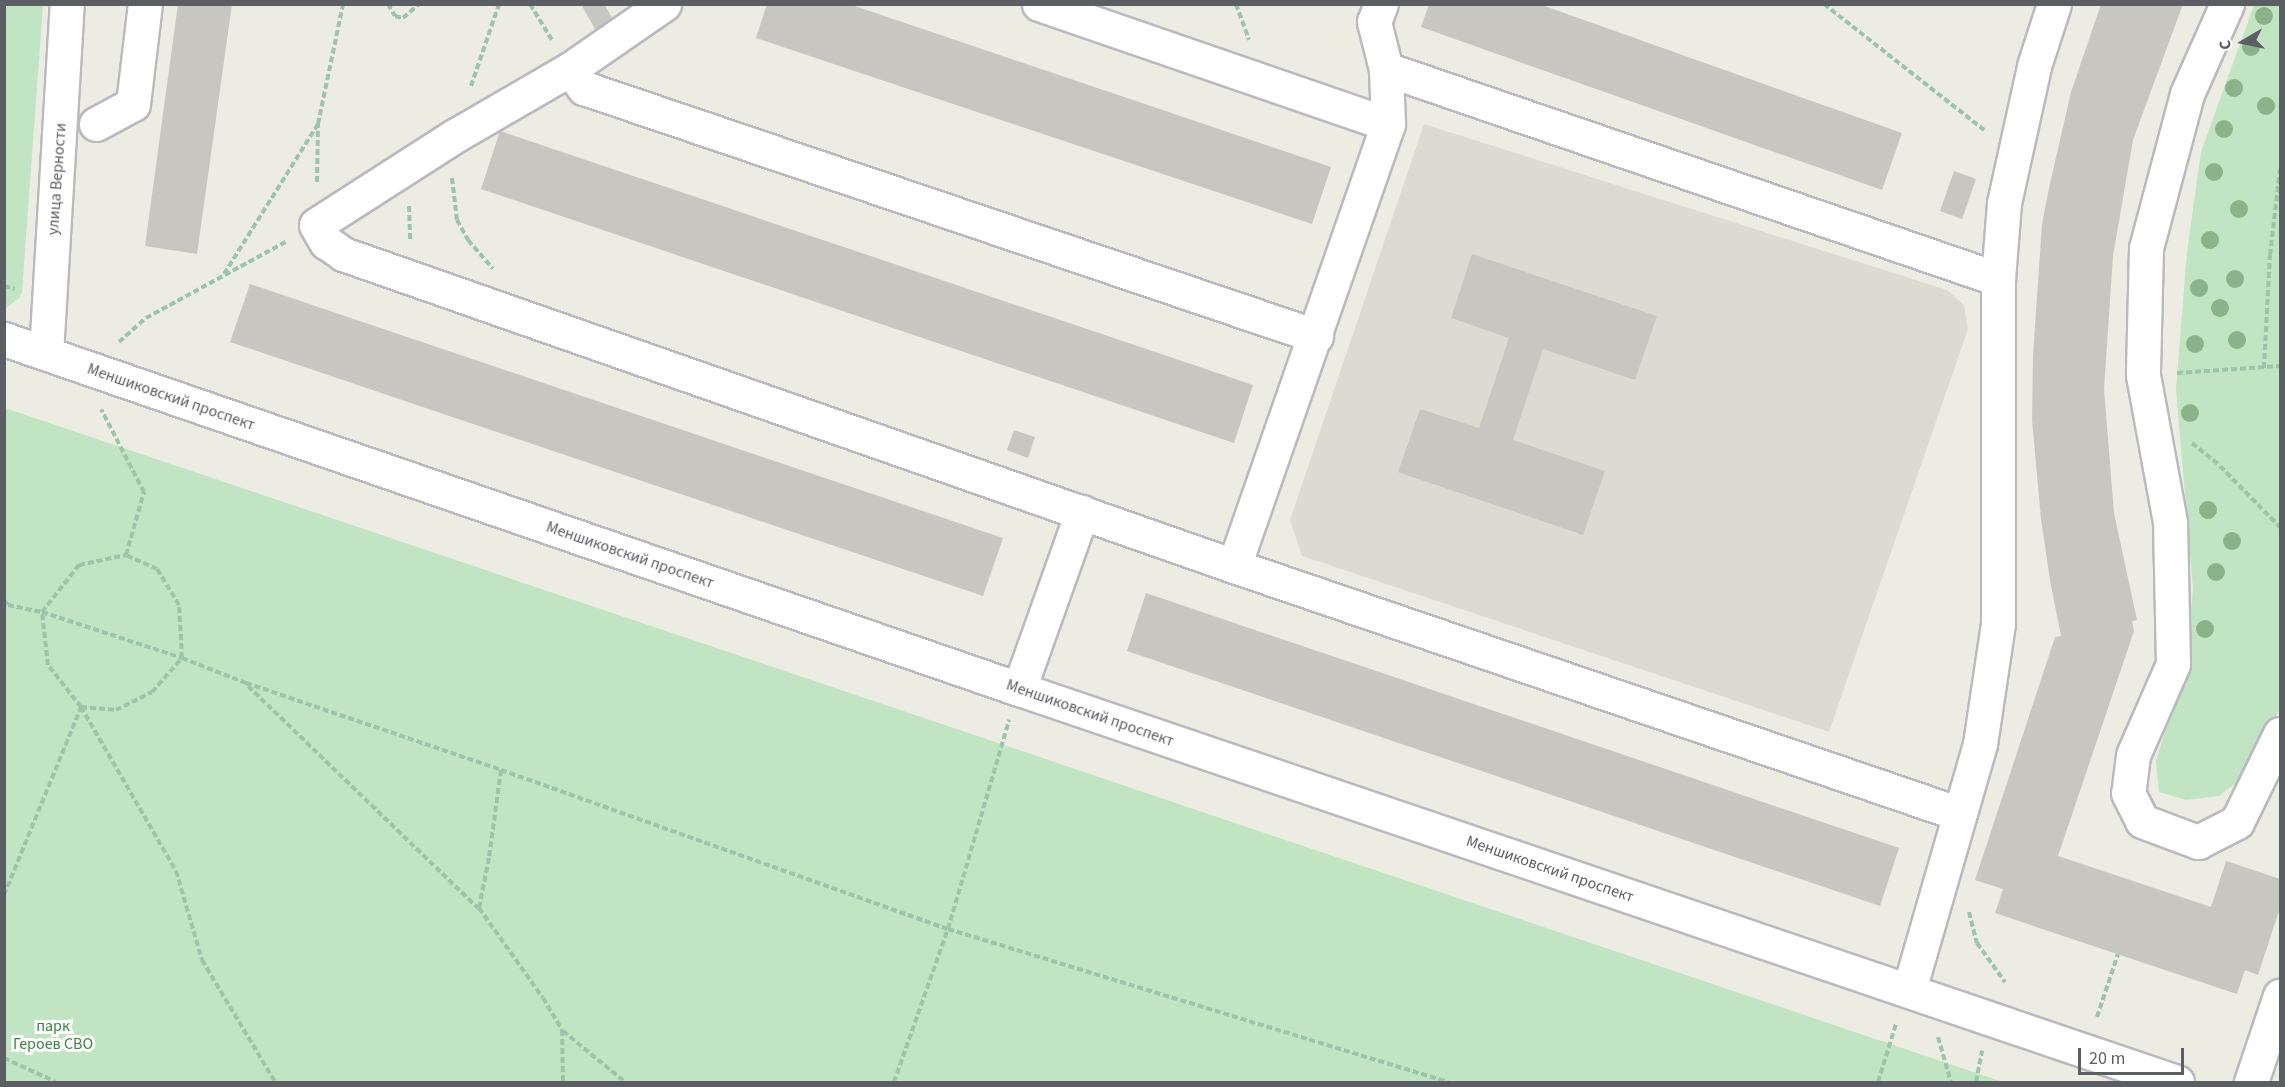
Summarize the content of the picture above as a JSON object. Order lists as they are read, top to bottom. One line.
{"streets":{"street":["улица Верности","Меншиковский проспект"]},"crossings":[["улица Верности","Меншиковский проспект"]],"parks":["парк Героев СВО"],"scale_bar":"20 m","north":"left"}
